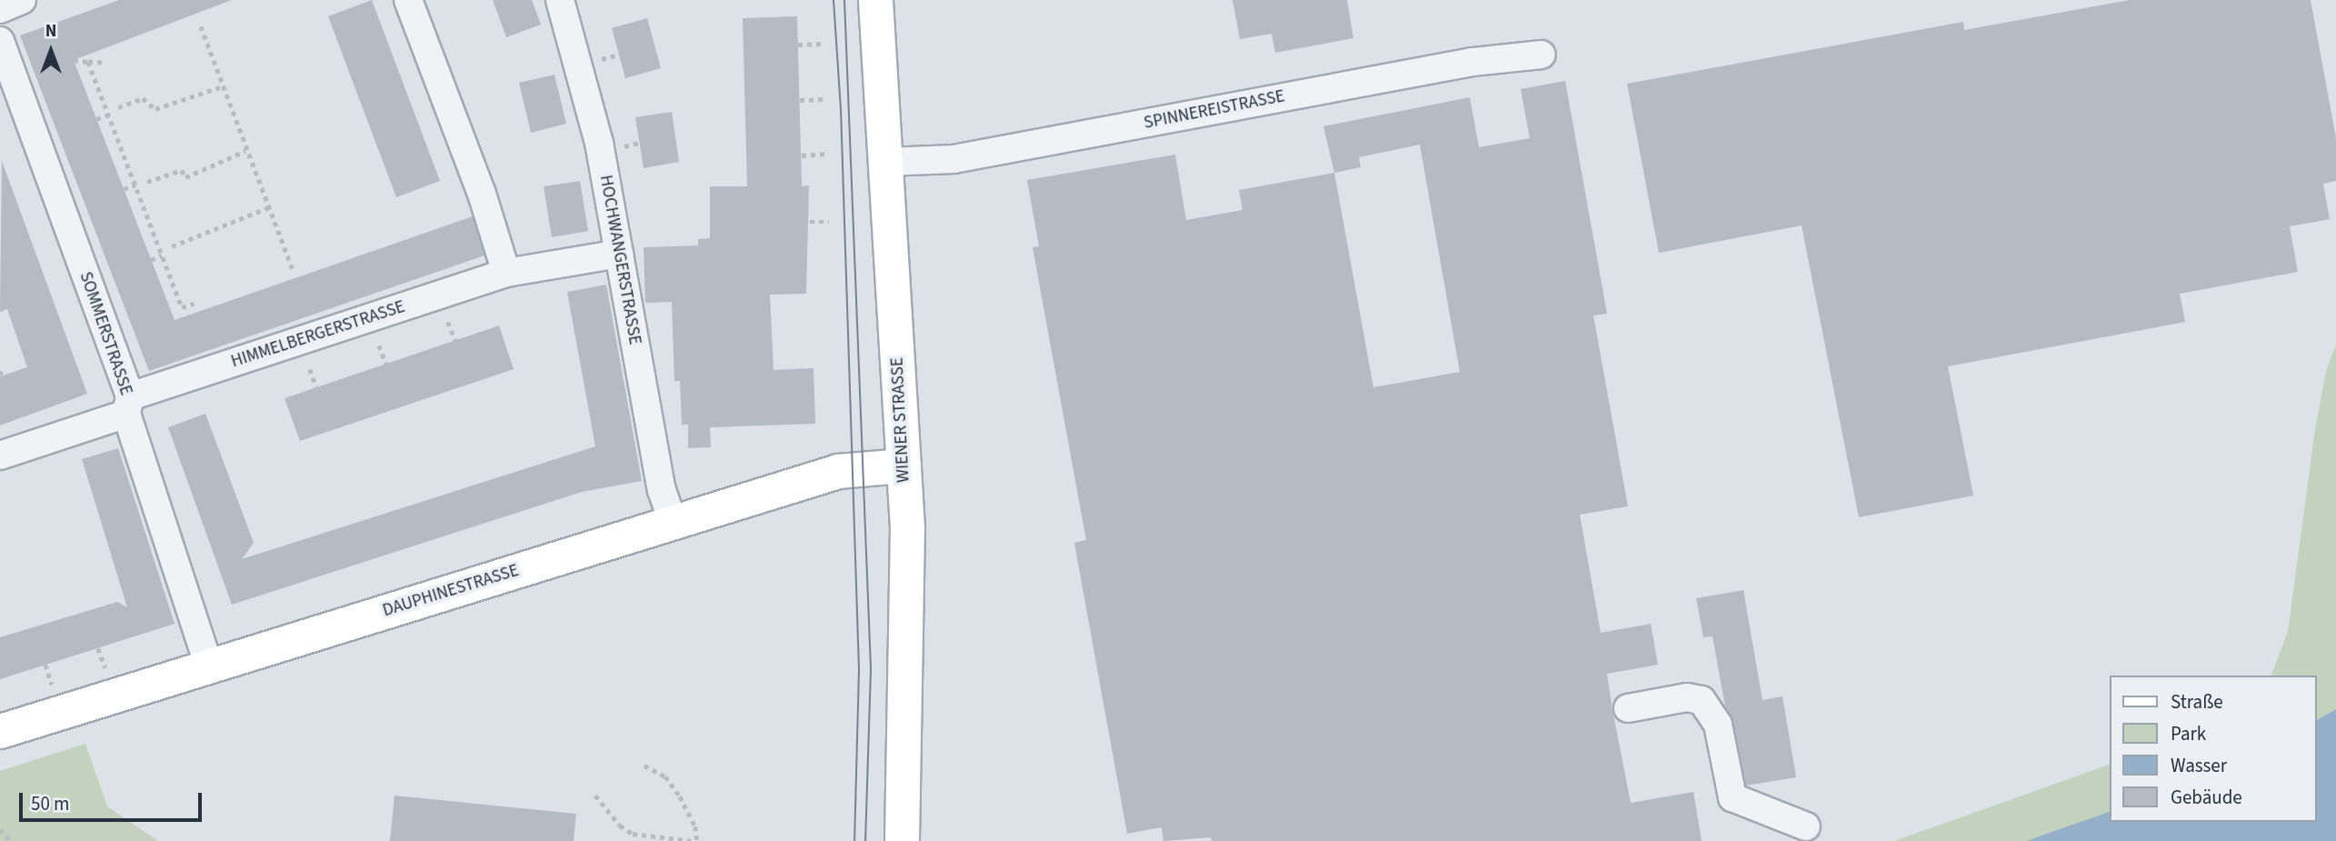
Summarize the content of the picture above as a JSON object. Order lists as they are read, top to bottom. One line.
{"streets":{"main road":["WIENER STRASSE","DAUPHINESTRASSE"],"street":["SPINNEREISTRASSE","HOCHWANGERSTRASSE","SOMMERSTRASSE","HIMMELBERGERSTRASSE"]},"crossings":[["SPINNEREISTRASSE","WIENER STRASSE"],["HOCHWANGERSTRASSE","HIMMELBERGERSTRASSE"],["HOCHWANGERSTRASSE","DAUPHINESTRASSE"],["SOMMERSTRASSE","HIMMELBERGERSTRASSE"],["SOMMERSTRASSE","DAUPHINESTRASSE"],["WIENER STRASSE","DAUPHINESTRASSE"]],"legend":["Straße","Park","Wasser","Gebäude"],"scale_bar":"50 m","north":"top"}
